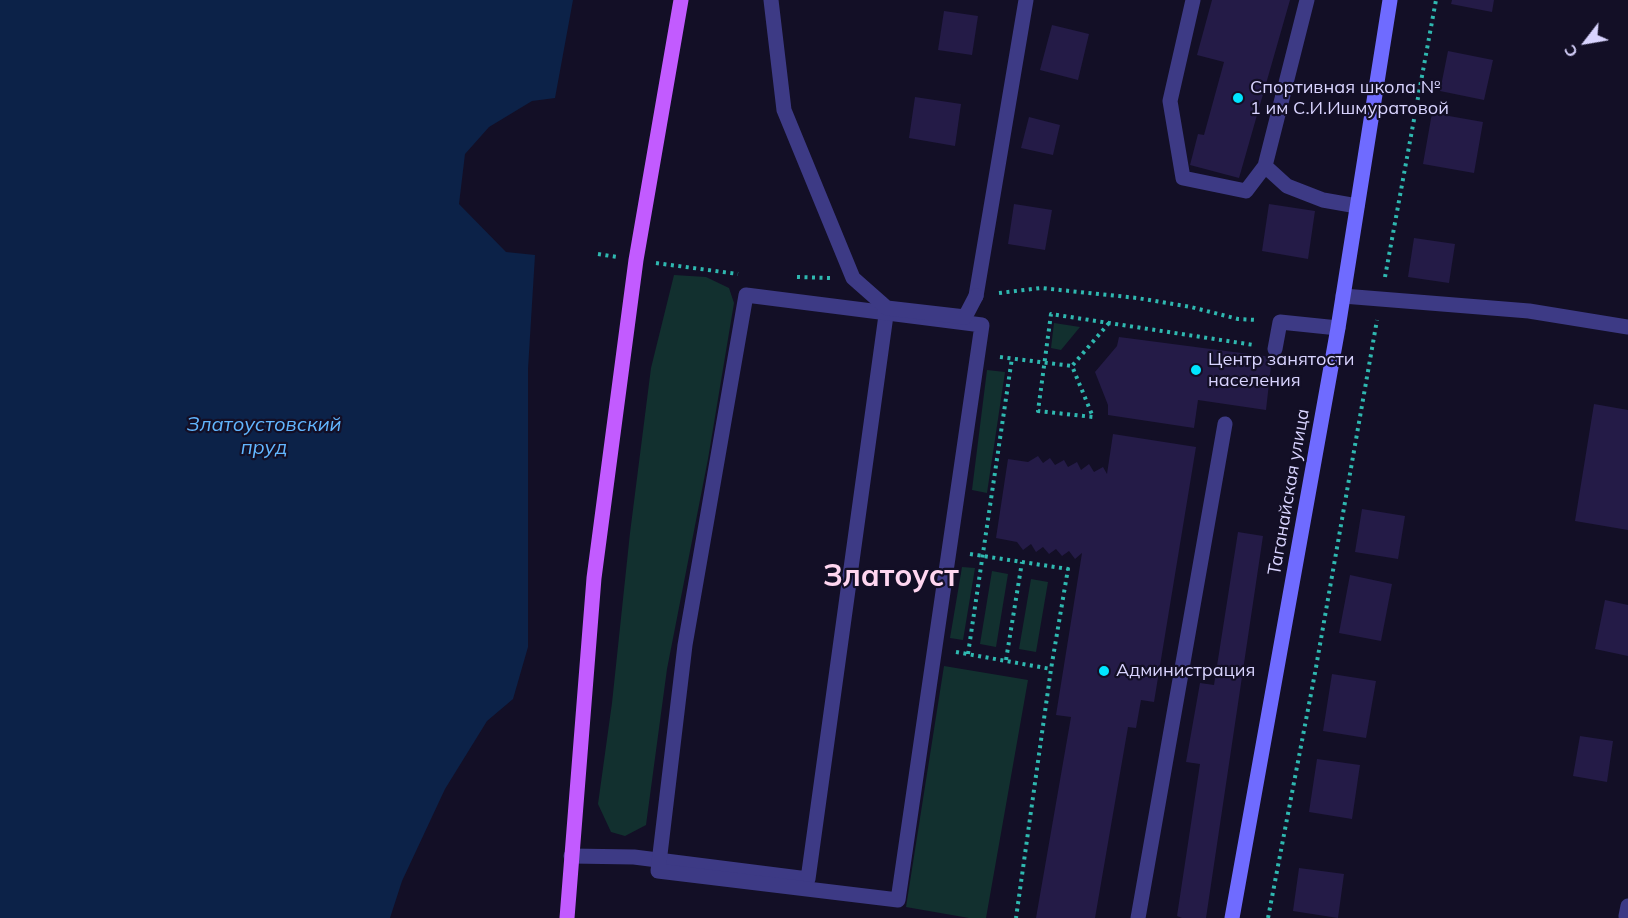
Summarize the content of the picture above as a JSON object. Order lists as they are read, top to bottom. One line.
{"streets":{"main road":["Таганайская улица"]},"districts":["Златоуст"],"water":["Златоустовский пруд"],"places":["Спортивная школа № 1 им С.И.Ишмуратовой","Центр занятости населения","Администрация"],"north":"bottom left"}
